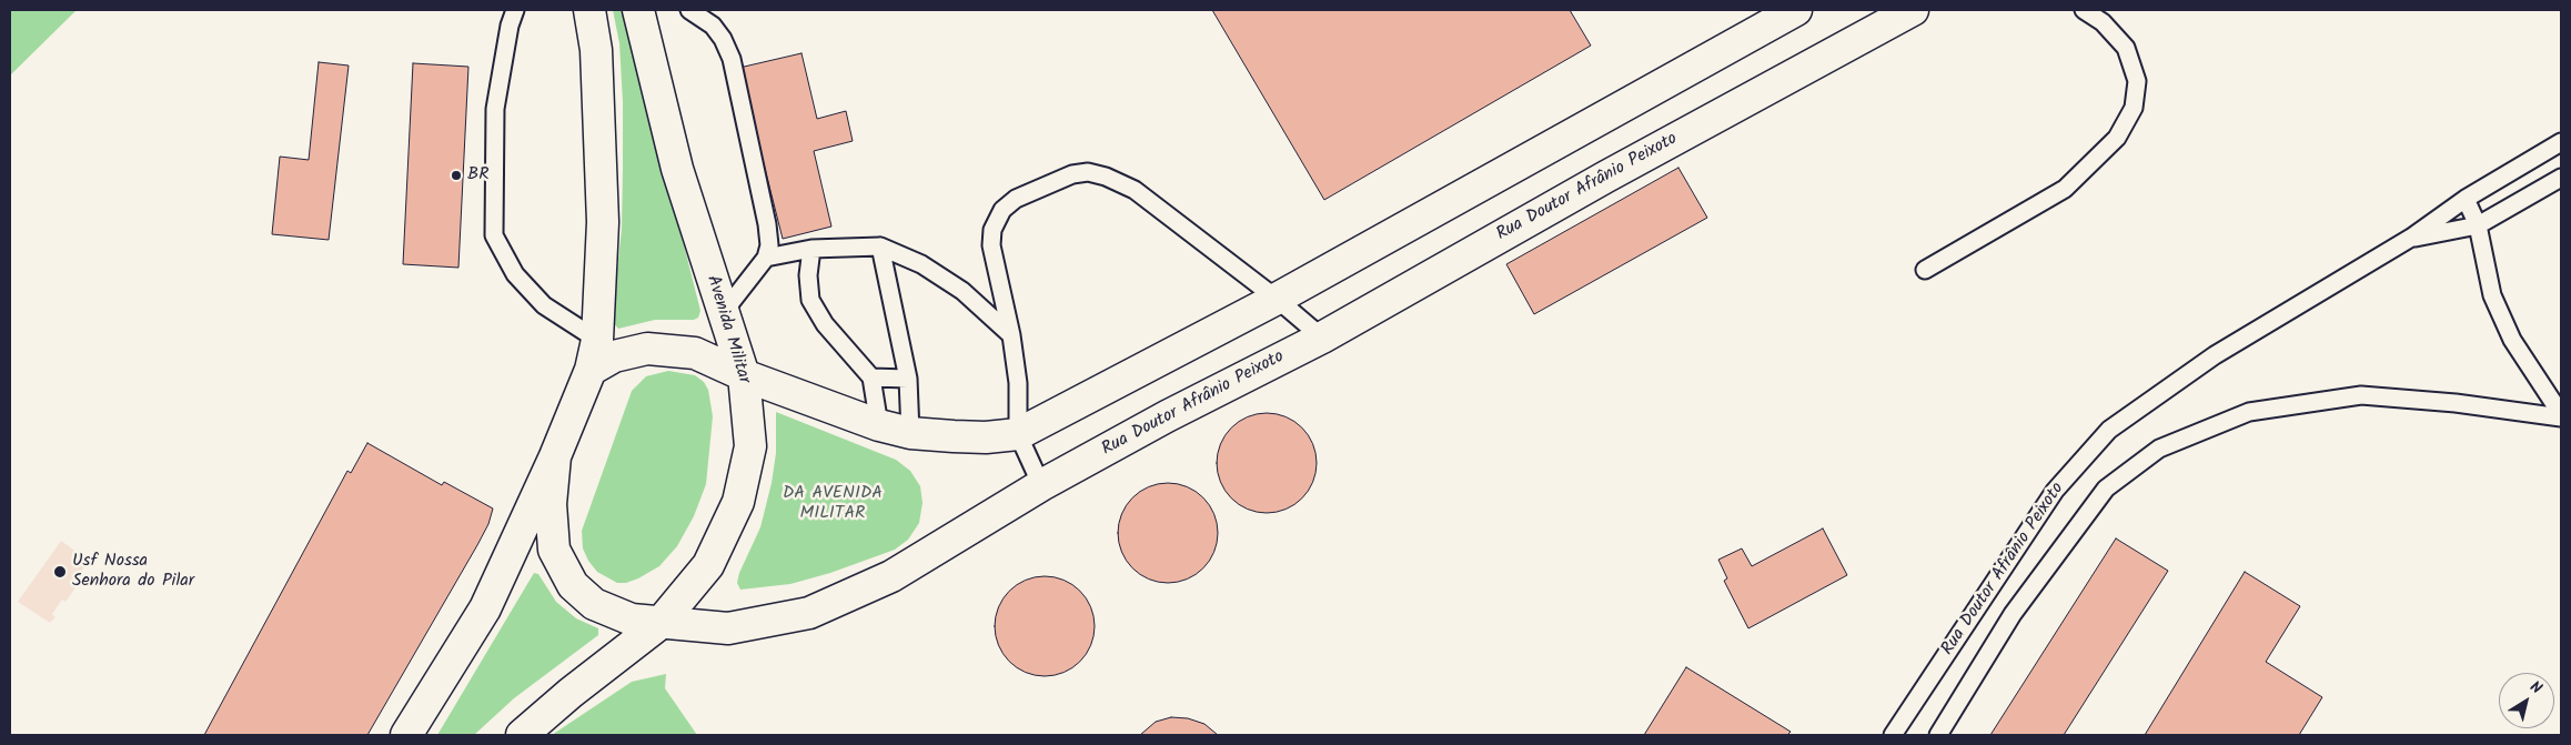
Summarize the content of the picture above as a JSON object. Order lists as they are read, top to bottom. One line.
{"streets":{"street":["Rua Doutor Afrânio Peixoto","Avenida Militar"]},"crossings":[["Rua Doutor Afrânio Peixoto","Avenida Militar"]],"parks":["DA AVENIDA MILITAR"],"places":["BR","Usf Nossa Senhora do Pilar"],"north":"top right"}
